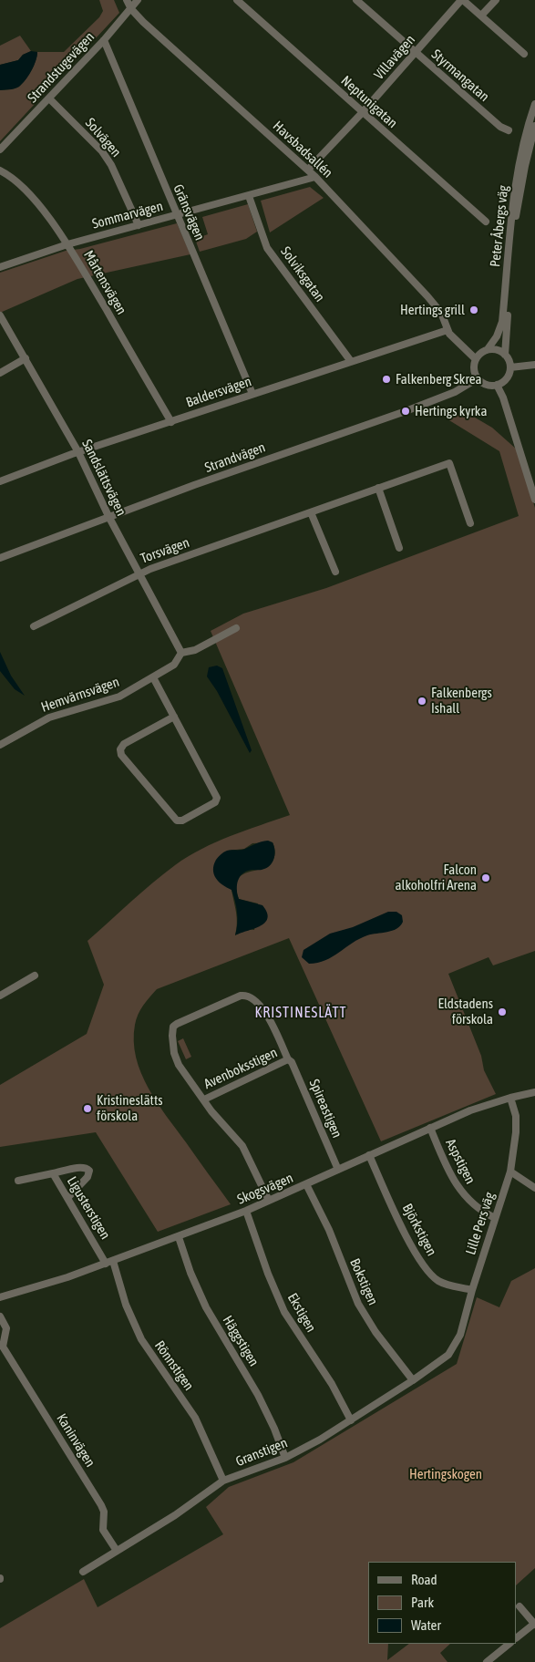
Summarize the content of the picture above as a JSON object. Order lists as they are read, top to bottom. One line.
{"streets":{"street":["Villavägen","Strandstugevägen","Styrmangatan","Neptunigatan","Solvägen","Havsbadsallén","Gränsvägen","Sommarvägen","Peter Åbergs väg","Solviksgatan","Mårtensvägen","Baldersvägen","Strandvägen","Sandslättsvägen","Torsvägen","Hemvärnsvägen","Avenboksstigen","Spireastigen","Aspstigen","Skogsvägen","Ligusterstigen","Lille Pers väg","Björkstigen","Bokstigen","Ekstigen","Häggstigen","Rönnstigen","Kaninvägen","Granstigen"]},"crossings":[["Villavägen","Styrmangatan"],["Villavägen","Neptunigatan"],["Villavägen","Havsbadsallén"],["Strandstugevägen","Solvägen"],["Strandstugevägen","Havsbadsallén"],["Strandstugevägen","Gränsvägen"],["Solvägen","Sommarvägen"],["Havsbadsallén","Sommarvägen"],["Havsbadsallén","Peter Åbergs väg"],["Havsbadsallén","Baldersvägen"],["Havsbadsallén","Strandvägen"],["Gränsvägen","Sommarvägen"],["Gränsvägen","Baldersvägen"],["Sommarvägen","Solviksgatan"],["Sommarvägen","Mårtensvägen"],["Peter Åbergs väg","Strandvägen"],["Solviksgatan","Baldersvägen"],["Mårtensvägen","Baldersvägen"],["Baldersvägen","Sandslättsvägen"],["Strandvägen","Sandslättsvägen"],["Sandslättsvägen","Torsvägen"],["Sandslättsvägen","Hemvärnsvägen"],["Avenboksstigen","Spireastigen"],["Spireastigen","Skogsvägen"],["Aspstigen","Skogsvägen"],["Aspstigen","Lille Pers väg"],["Skogsvägen","Ligusterstigen"],["Skogsvägen","Lille Pers väg"],["Skogsvägen","Björkstigen"],["Skogsvägen","Bokstigen"],["Skogsvägen","Ekstigen"],["Skogsvägen","Häggstigen"],["Skogsvägen","Rönnstigen"],["Ligusterstigen","Rönnstigen"],["Lille Pers väg","Björkstigen"],["Lille Pers väg","Granstigen"],["Bokstigen","Granstigen"],["Ekstigen","Granstigen"],["Häggstigen","Granstigen"],["Rönnstigen","Granstigen"],["Kaninvägen","Granstigen"]],"districts":["KRISTINESLÄTT"],"parks":["Hertingskogen"],"places":["Hertings grill","Falkenberg Skrea","Hertings kyrka","Falkenbergs Ishall","Falcon alkoholfri Arena","Eldstadens förskola","Kristineslätts förskola"],"legend":["Road","Park","Water"]}
